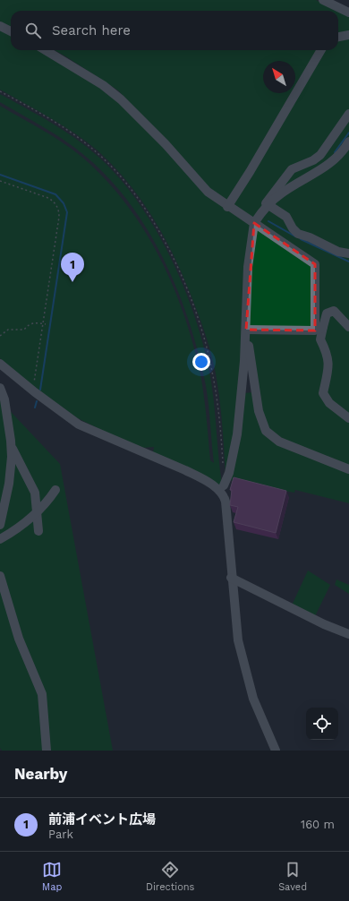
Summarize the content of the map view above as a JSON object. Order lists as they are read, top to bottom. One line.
{"north":"top left","page":{"search":"Search here","pins":"1","heading":"Nearby","list":[{"mark":"1","name":"前浦イベント広場","note":"Park","value":"160 m"}],"nav":["Map","Directions","Saved"]}}
